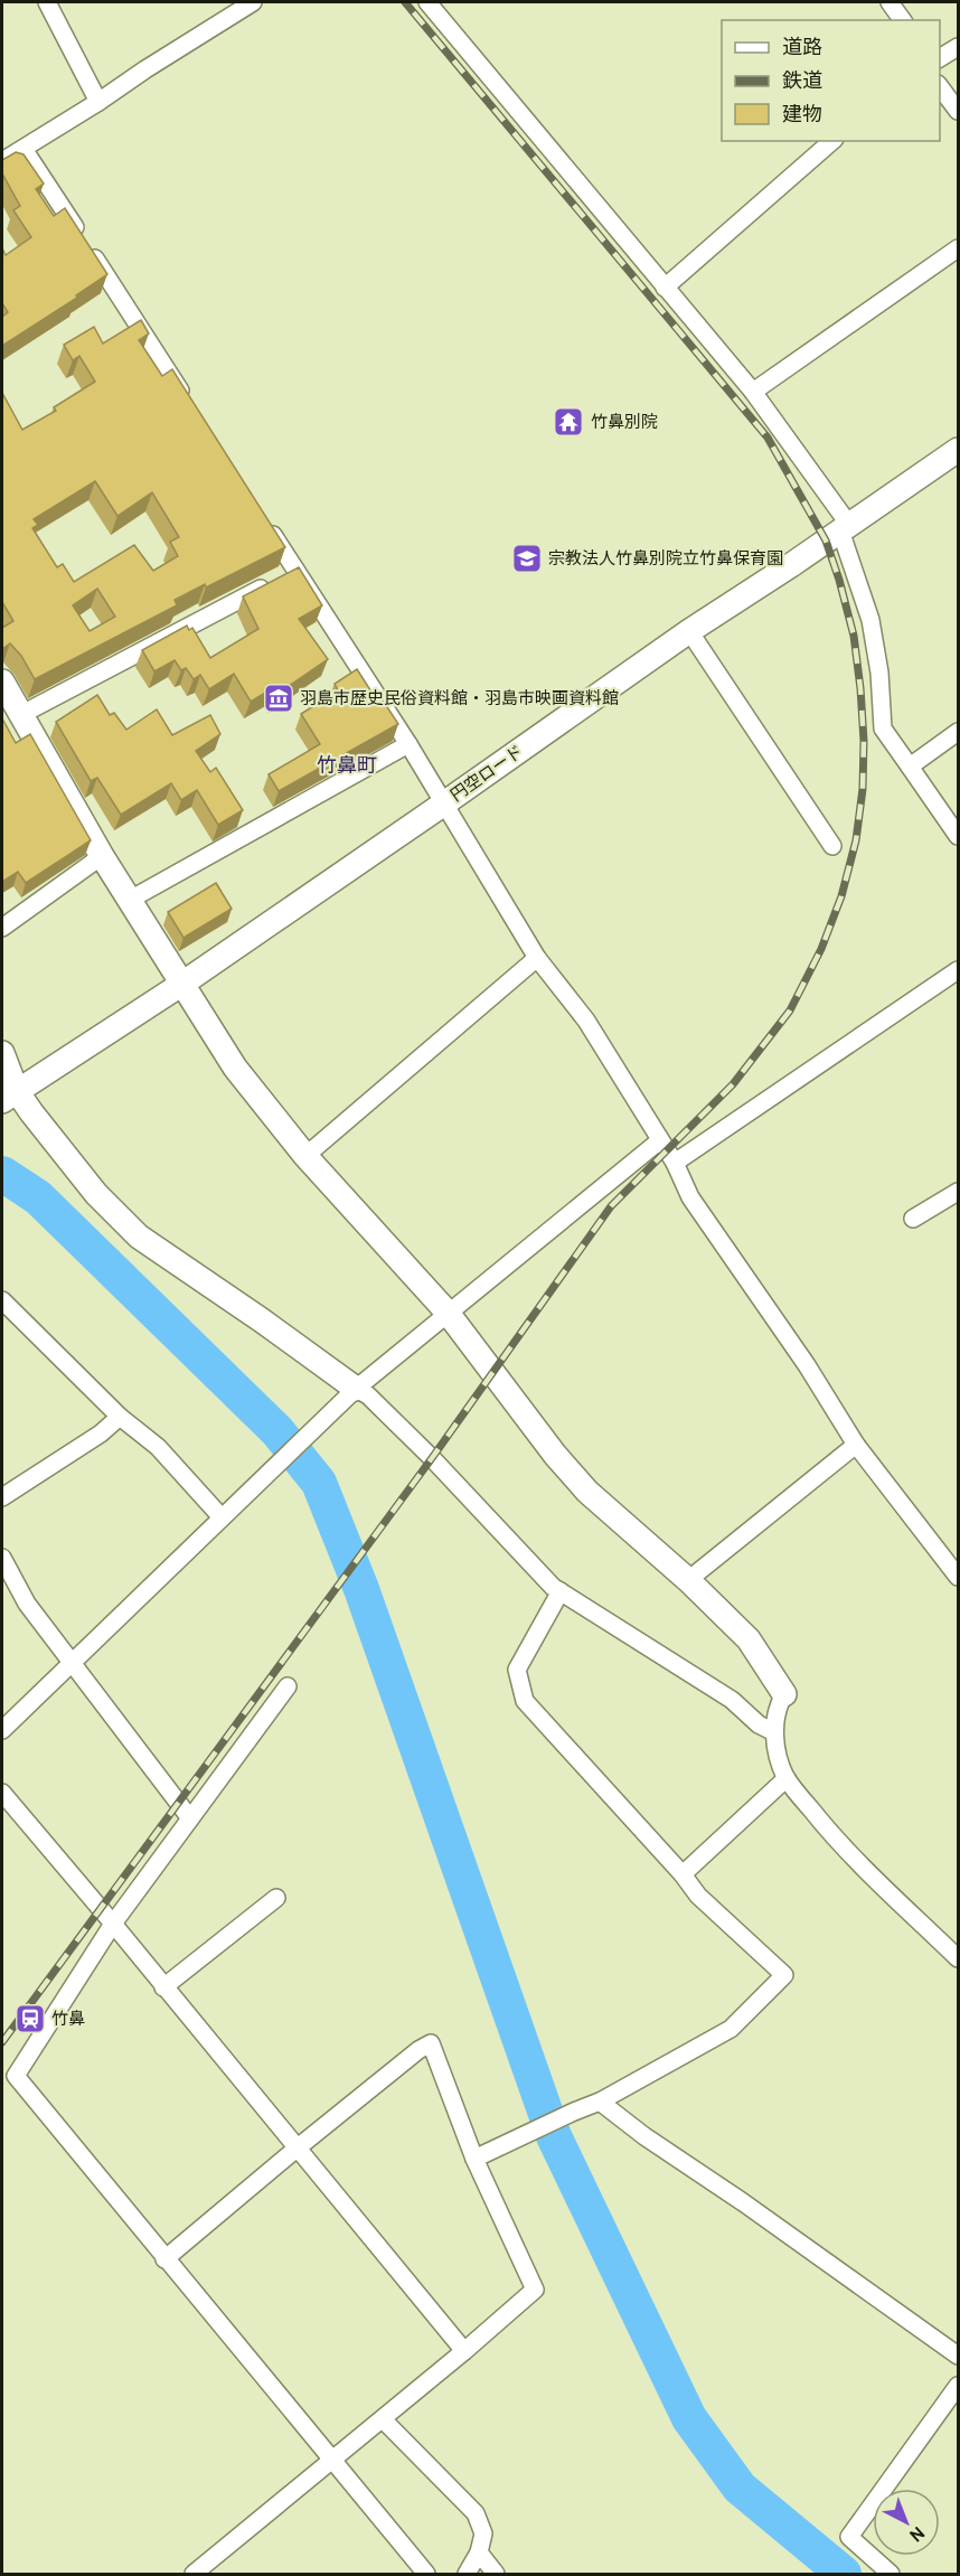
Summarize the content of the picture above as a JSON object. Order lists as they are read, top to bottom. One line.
{"streets":{"street":["円空ロード"]},"districts":["竹鼻町"],"places":{"temple":["竹鼻別院"],"school or university":["宗教法人竹鼻別院立竹鼻保育園"],"museum":["羽島市歴史民俗資料館・羽島市映画資料館"],"station":["竹鼻"]},"legend":["道路","鉄道","建物"],"north":"bottom right"}
